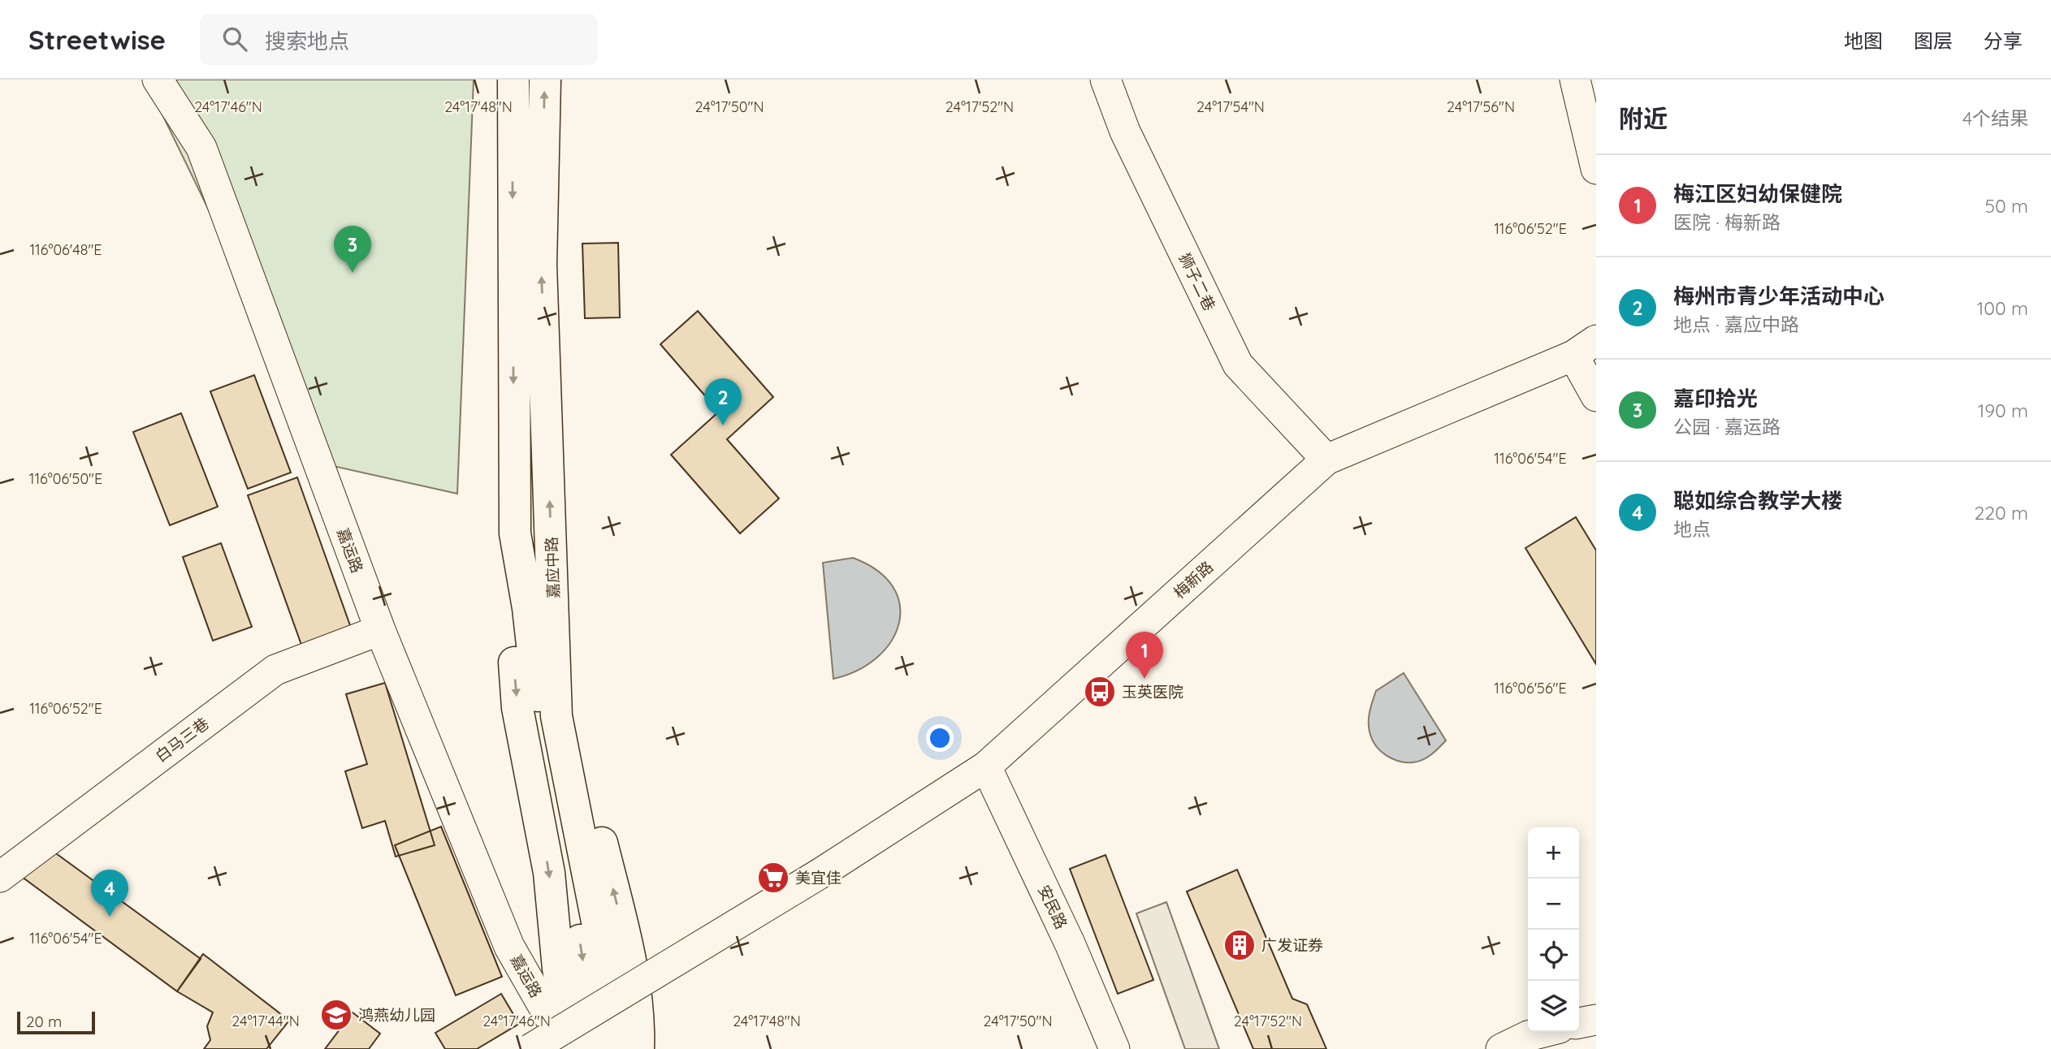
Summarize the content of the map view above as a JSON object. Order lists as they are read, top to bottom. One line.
{"streets":{"main road":["嘉应中路"],"street":["狮子二巷","嘉运路","梅新路","白马三巷","安民路"]},"crossings":[["狮子二巷","梅新路"],["嘉运路","白马三巷"],["梅新路","安民路"]],"places":{"bus stop":["玉英医院"],"supermarket":["美宜佳"],"building":["广发证券"],"school or university":["鸿燕幼儿园"]},"scale_bar":"20 m","page":{"header":"Streetwise","search":"搜索地点","nav":["地图","图层","分享"],"heading":["附近","4个结果"],"list":[{"mark":"1","name":"梅江区妇幼保健院","note":"医院 · 梅新路","value":"50 m"},{"mark":"2","name":"梅州市青少年活动中心","note":"地点 · 嘉应中路","value":"100 m"},{"mark":"3","name":"嘉印拾光","note":"公园 · 嘉运路","value":"190 m"},{"mark":"4","name":"聪如综合教学大楼","note":"地点","value":"220 m"}],"pins":["3","2","1","4"],"map_buttons":["+","−"],"scale":"20 m"},"coordinates":["24°17'46\"N","24°17'48\"N","24°17'50\"N","24°17'52\"N","24°17'54\"N","24°17'56\"N","116°06'52\"E","116°06'48\"E","116°06'54\"E","116°06'50\"E","116°06'56\"E","24°17'44\"N"]}
